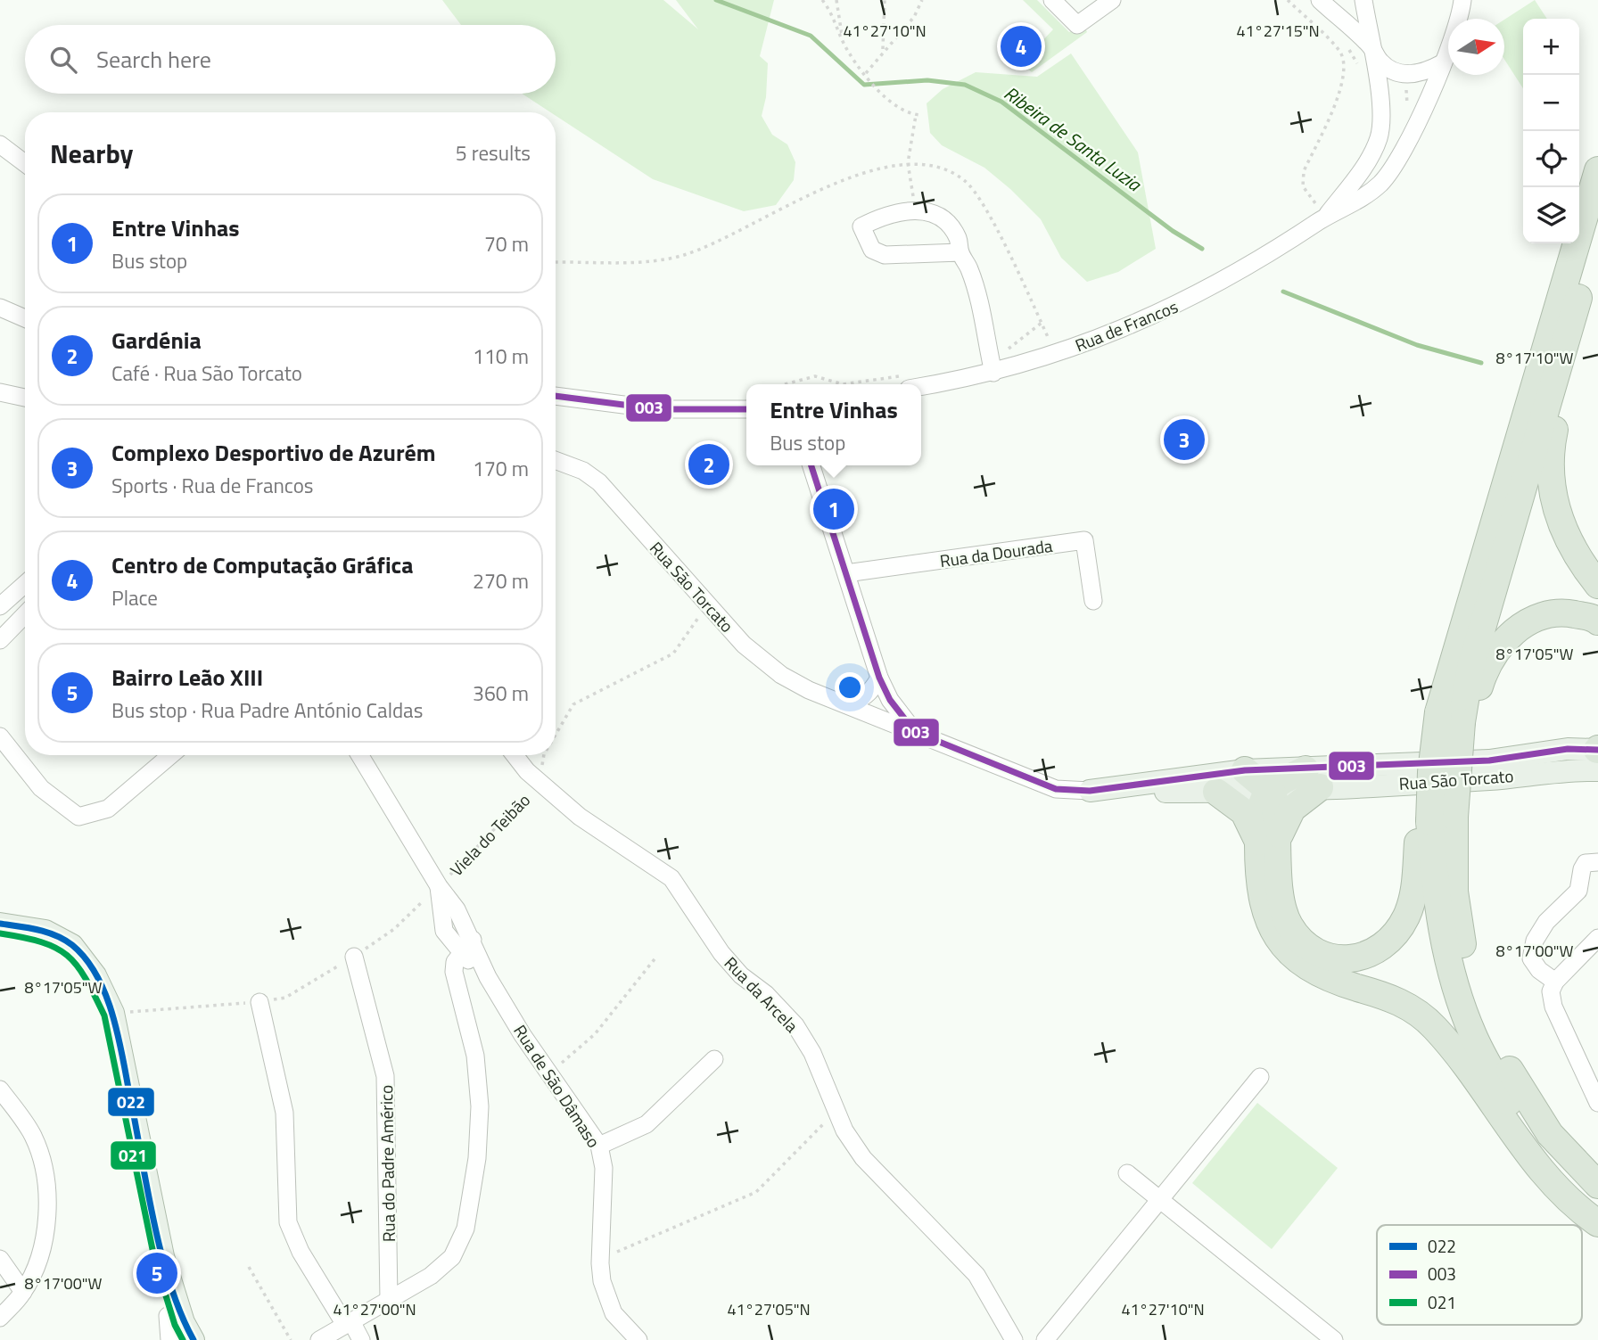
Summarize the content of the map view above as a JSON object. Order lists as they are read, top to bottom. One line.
{"streets":{"main road":["Rua São Torcato"],"street":["Rua de Francos","Rua da Dourada","Rua da Arcela","Rua de São Dâmaso","Rua do Padre Américo"],"path":["Viela do Teibão"]},"crossings":[["Viela do Teibão","Rua da Arcela"],["Viela do Teibão","Rua de São Dâmaso"],["Viela do Teibão","Rua do Padre Américo"]],"water":["Ribeira de Santa Luzia"],"lines":["transit line 003","transit line 022","transit line 021"],"legend":["022","003","021"],"north":"right","page":{"map_buttons":["+","−"],"pins":["4","3","2","1","5"],"search":"Search here","heading":["Nearby","5 results"],"list":[{"mark":"1","name":"Entre Vinhas","note":"Bus stop","value":"70 m"},{"mark":"2","name":"Gardénia","note":"Café · Rua São Torcato","value":"110 m"},{"mark":"3","name":"Complexo Desportivo de Azurém","note":"Sports · Rua de Francos","value":"170 m"},{"mark":"4","name":"Centro de Computação Gráfica","note":"Place","value":"270 m"},{"mark":"5","name":"Bairro Leão XIII","note":"Bus stop · Rua Padre António Caldas","value":"360 m"}],"popup":["Entre Vinhas","Bus stop"]},"coordinates":["41°27'10\"N","41°27'15\"N","8°17'10\"W","8°17'05\"W","8°17'00\"W","41°27'00\"N","41°27'05\"N"]}
